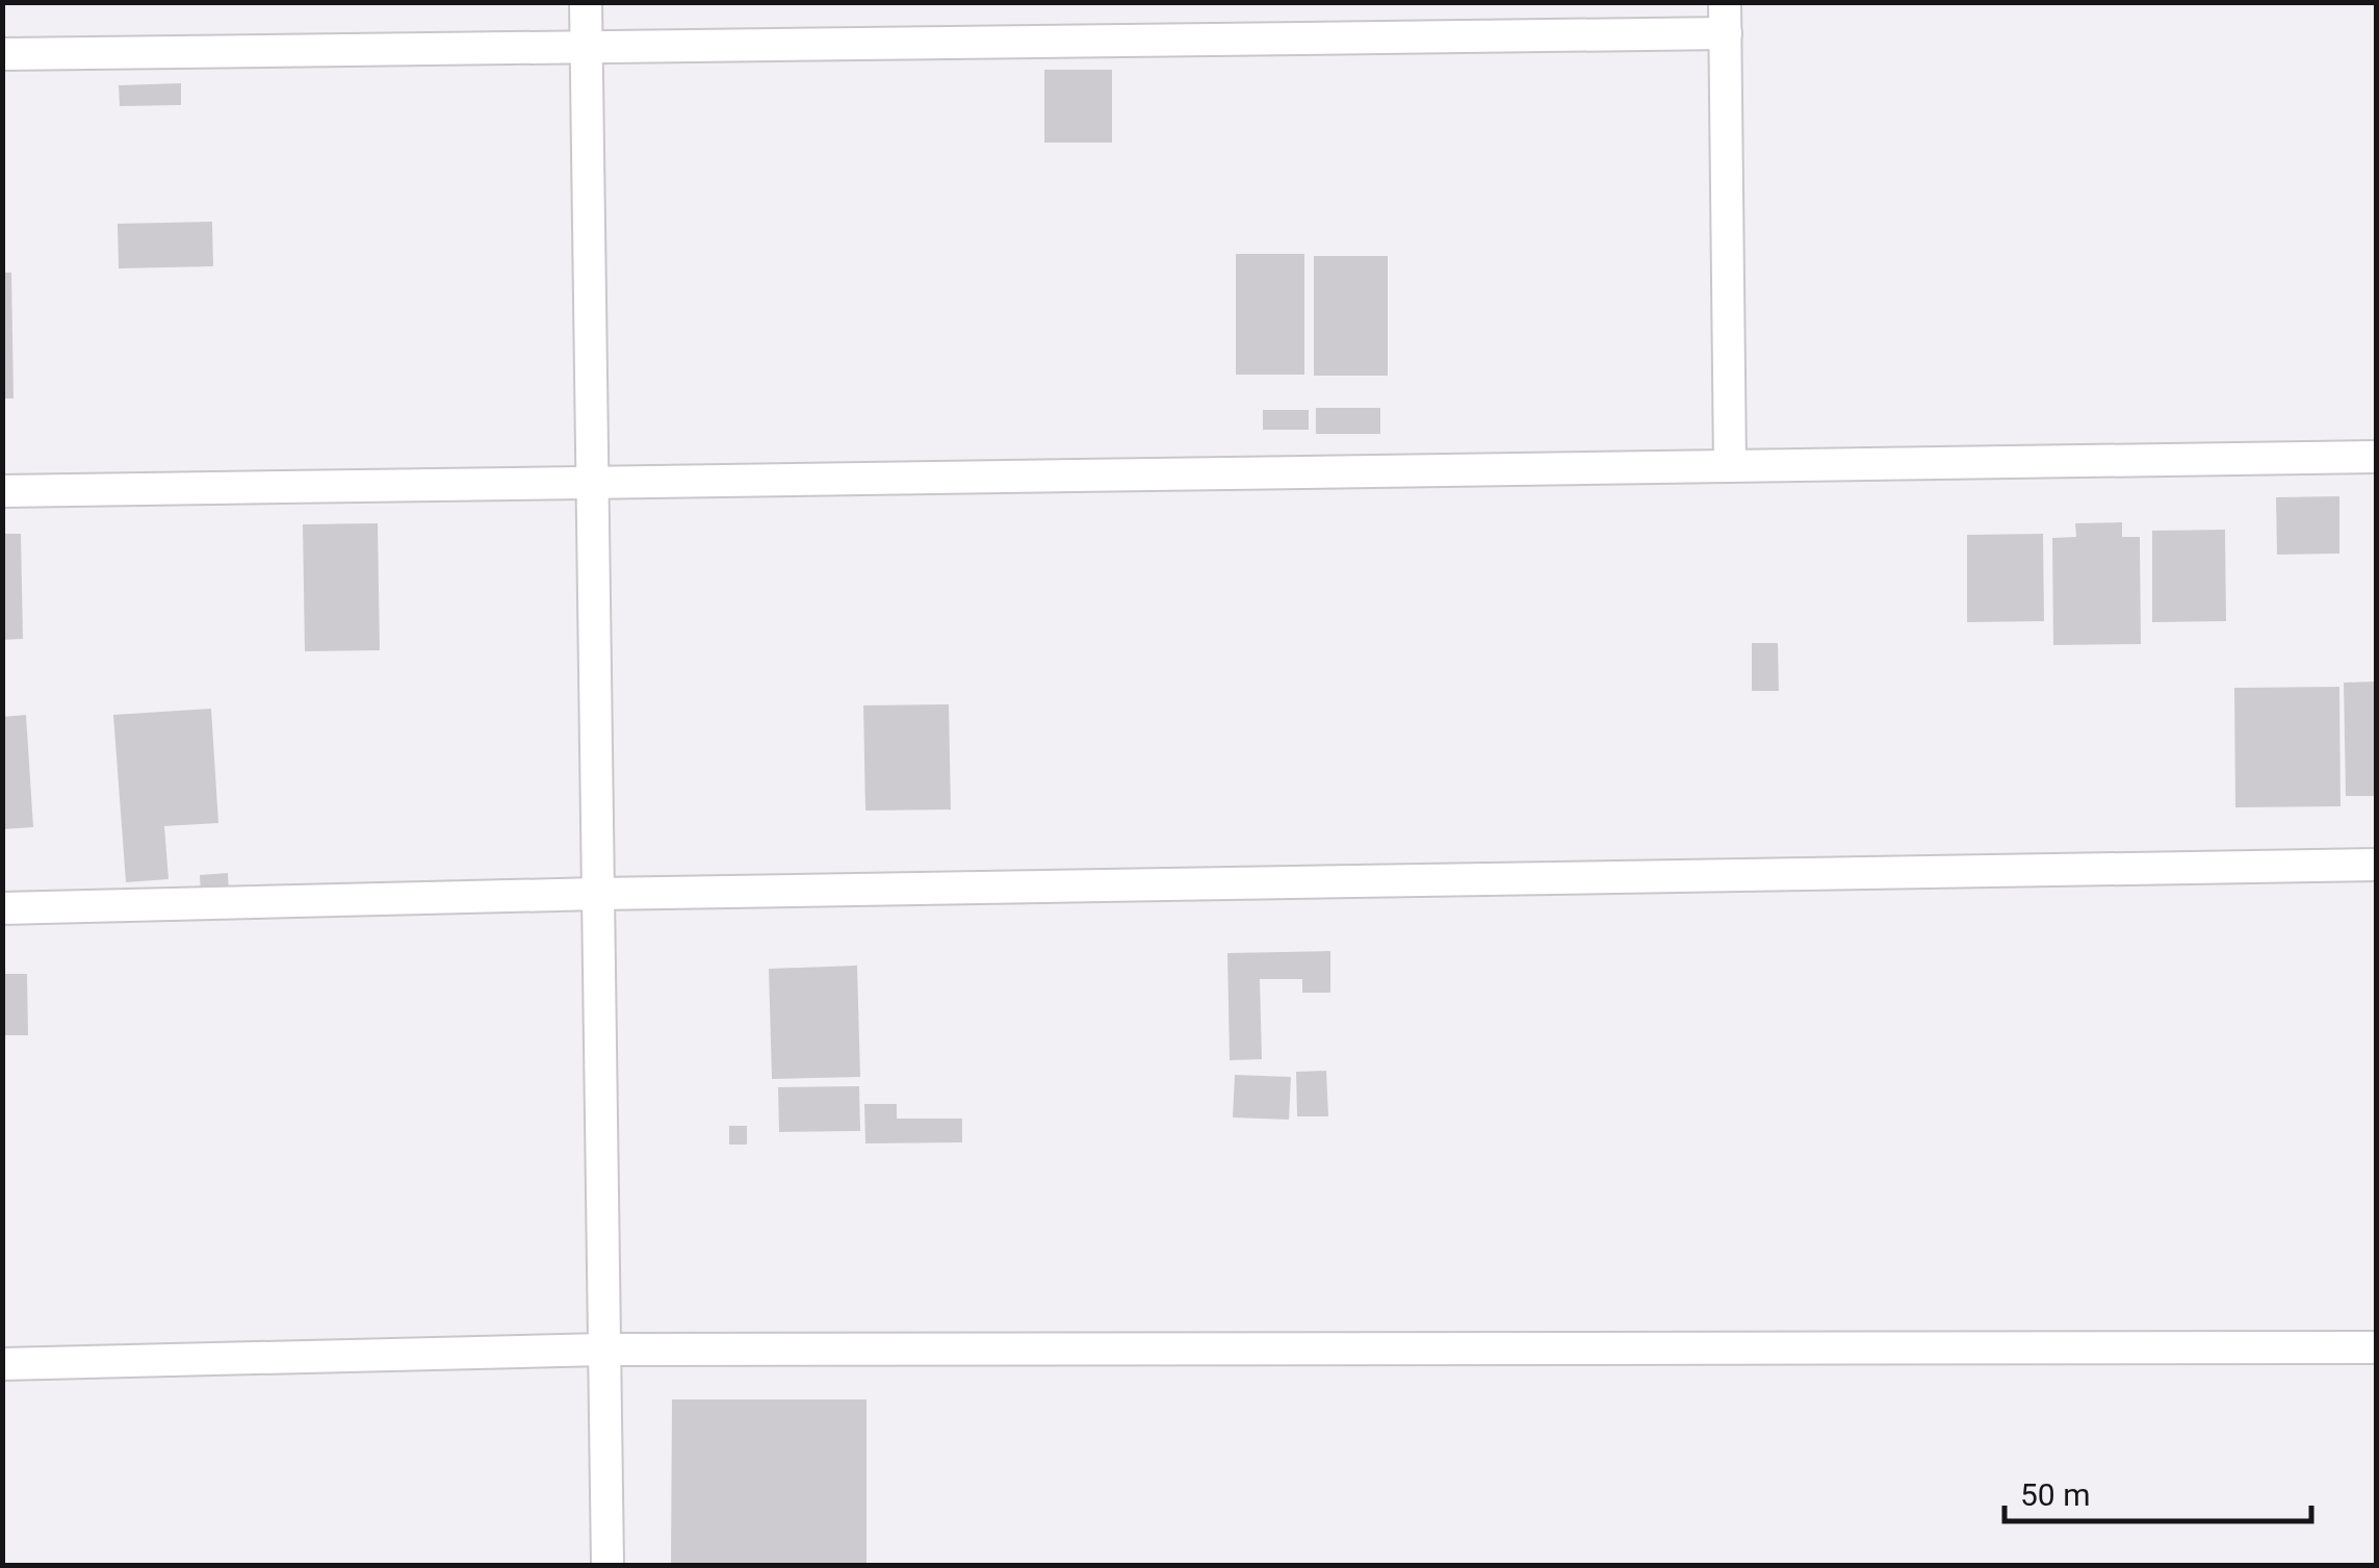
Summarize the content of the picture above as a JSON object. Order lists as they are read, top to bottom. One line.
{"scale_bar":"50 m"}
